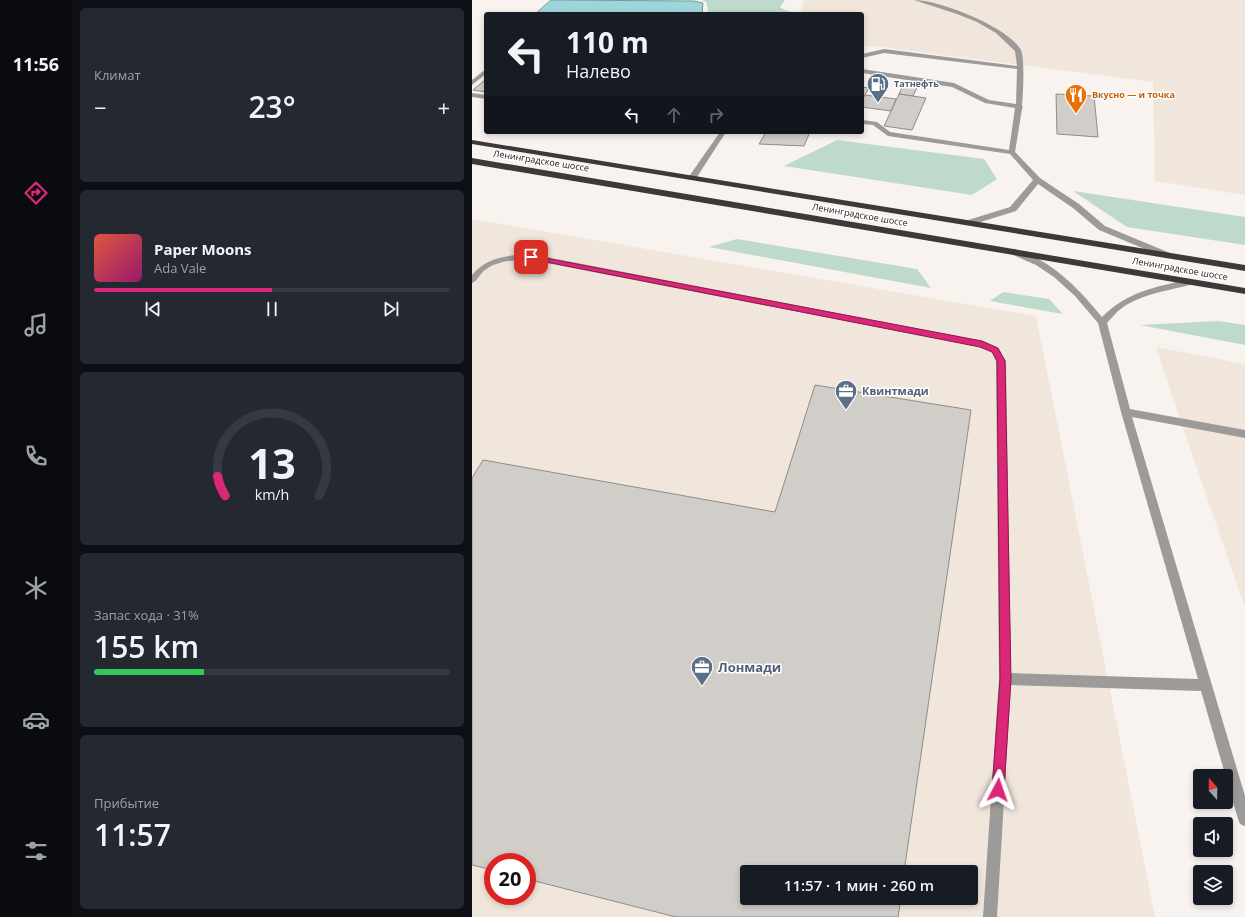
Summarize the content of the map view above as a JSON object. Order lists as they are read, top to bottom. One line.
{"streets":{"highway":["Ленинградское шоссе"]},"places":{"fuel station":["Татнефть"],"restaurant":["Вкусно — и точка"],"office":["Квинтмади","Лонмади"]},"north":"top","page":{"tabs":"11:56","tile":["Климат",["Запас хода · 31%","155 km"],["Прибытие","11:57"]],"turn":["110 m","Налево"],"heat":["−","23°","+"],"song":["Paper Moons","Ada Vale"],"limit":"20","trip":"11:57 · 1 мин · 260 m","gauge":["13","km/h"]}}
